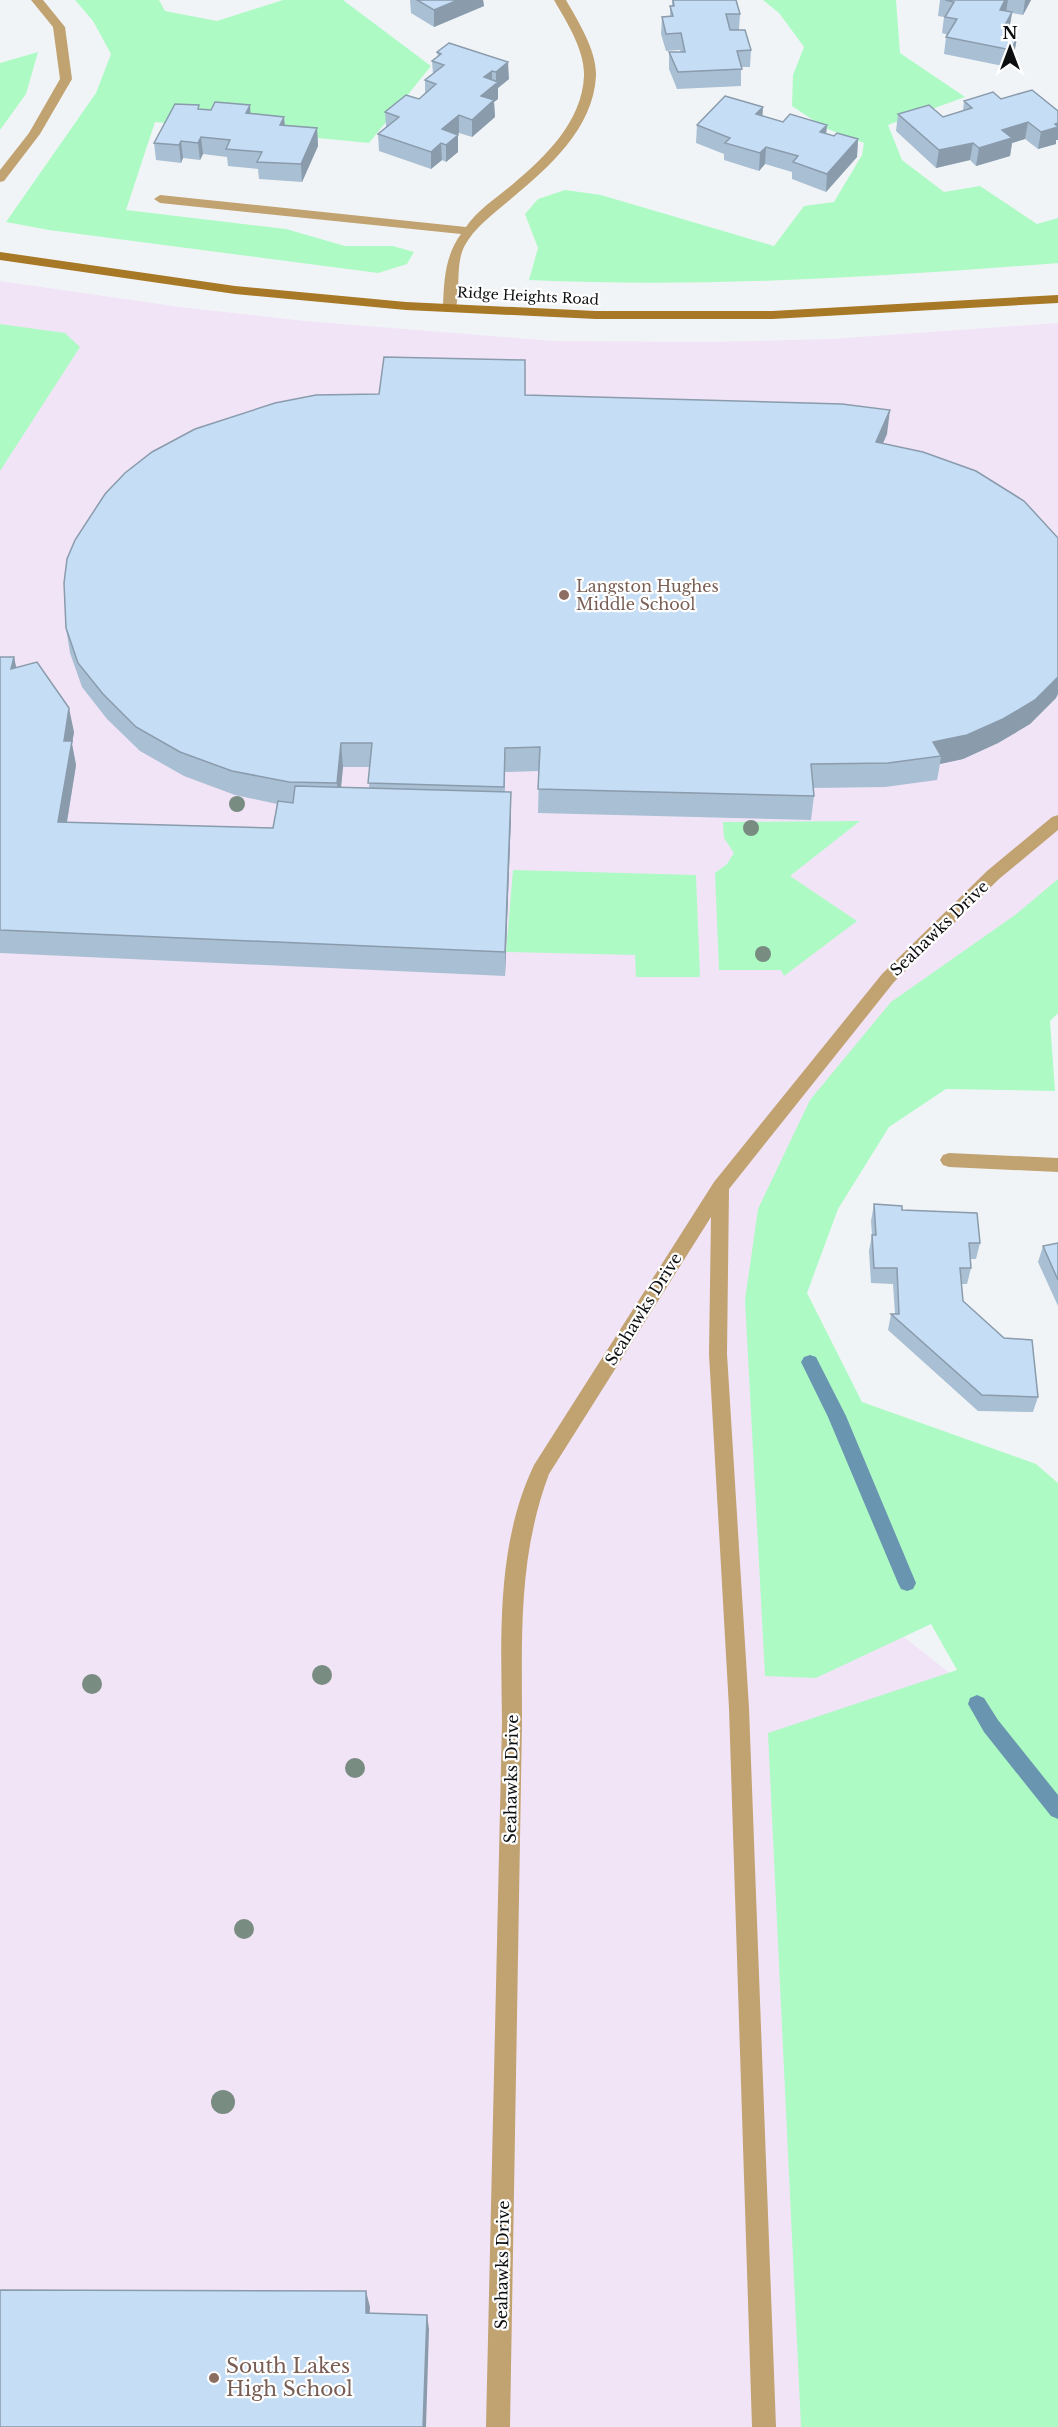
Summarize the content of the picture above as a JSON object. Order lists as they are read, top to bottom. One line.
{"streets":{"street":["Ridge Heights Road","Seahawks Drive"]},"places":["Langston Hughes Middle School","South Lakes High School"],"north":"top"}
